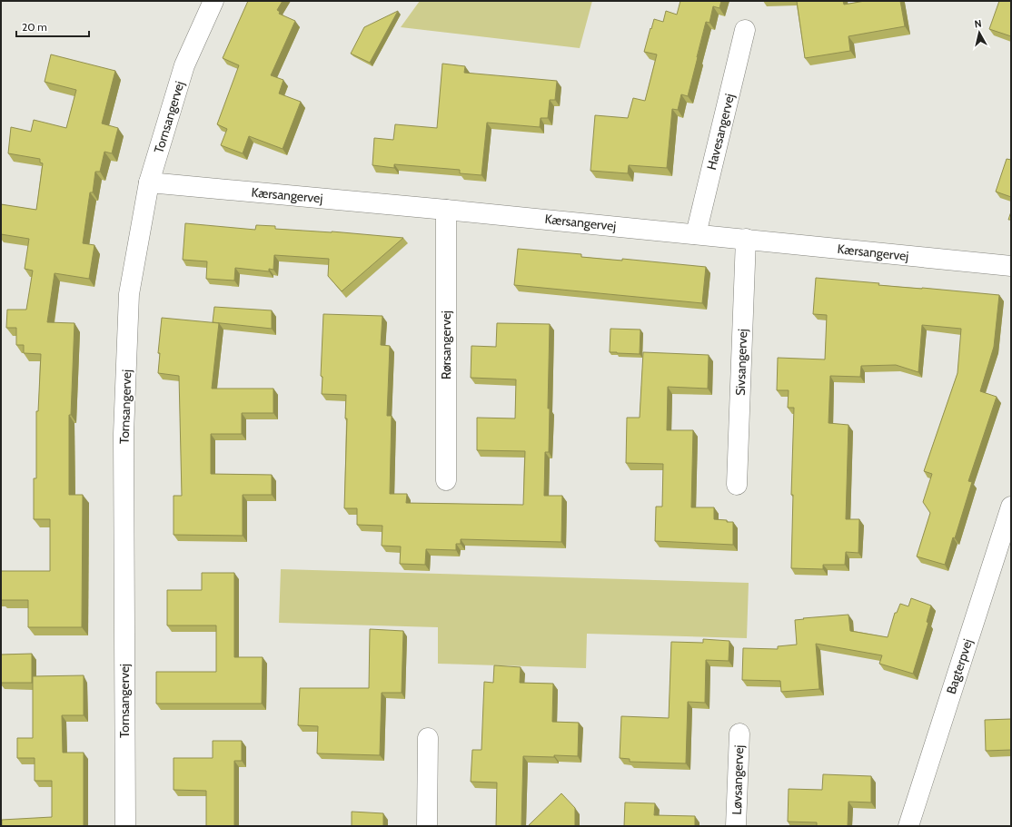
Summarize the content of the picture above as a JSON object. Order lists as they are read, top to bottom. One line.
{"streets":{"street":["Tornsangervej","Havesangervej","Kærsangervej","Rørsangervej","Sivsangervej","Bagterpvej","Løvsangervej"]},"crossings":[["Tornsangervej","Kærsangervej"],["Havesangervej","Kærsangervej"],["Kærsangervej","Rørsangervej"],["Kærsangervej","Sivsangervej"]],"scale_bar":"20 m","north":"top"}
